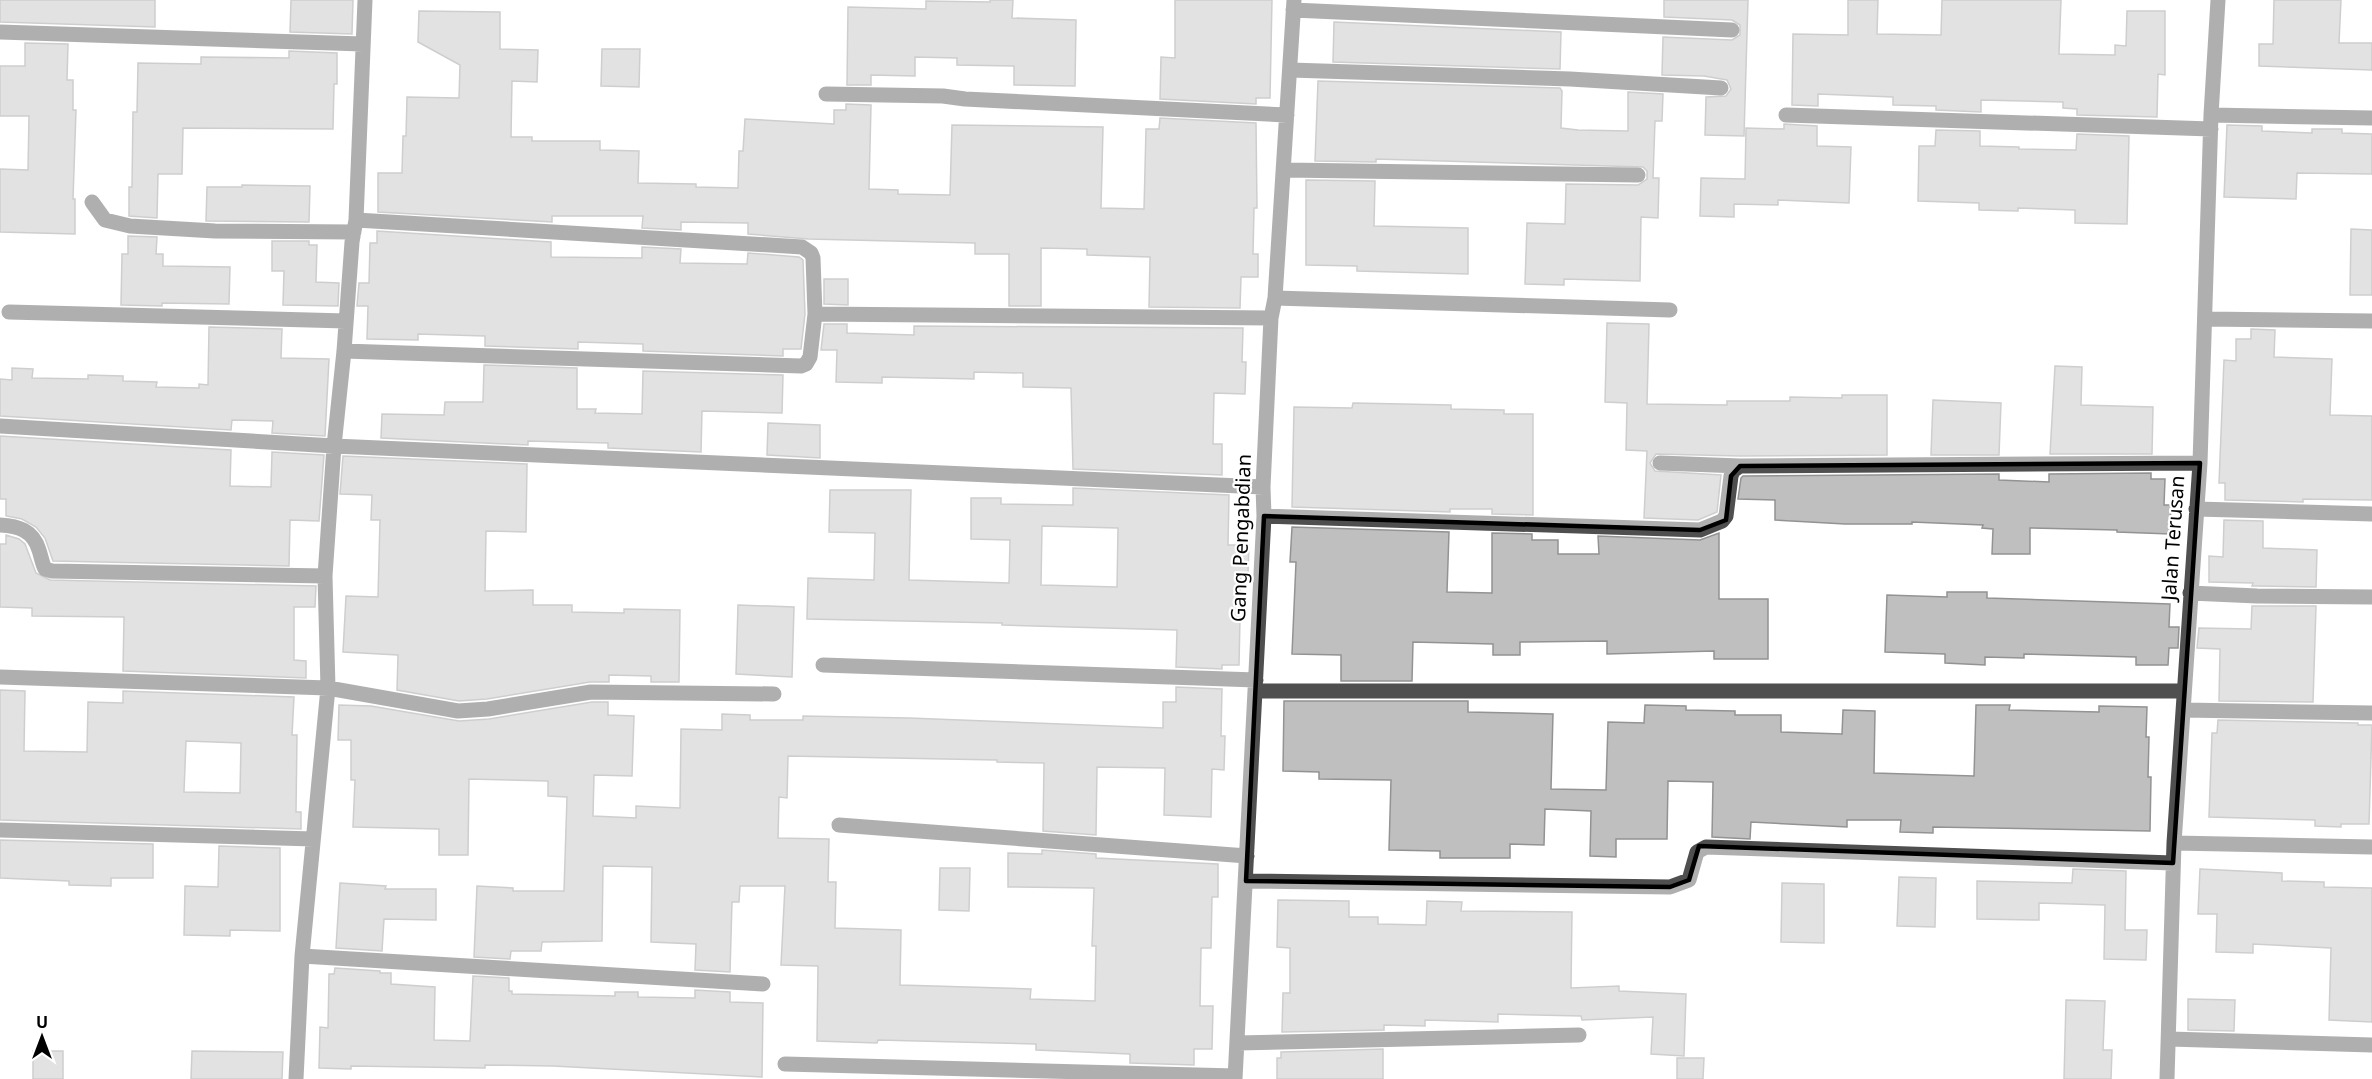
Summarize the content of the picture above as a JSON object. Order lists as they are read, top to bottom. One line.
{"streets":{"street":["Gang Pengabdian","Jalan Terusan"]},"north":"top"}
